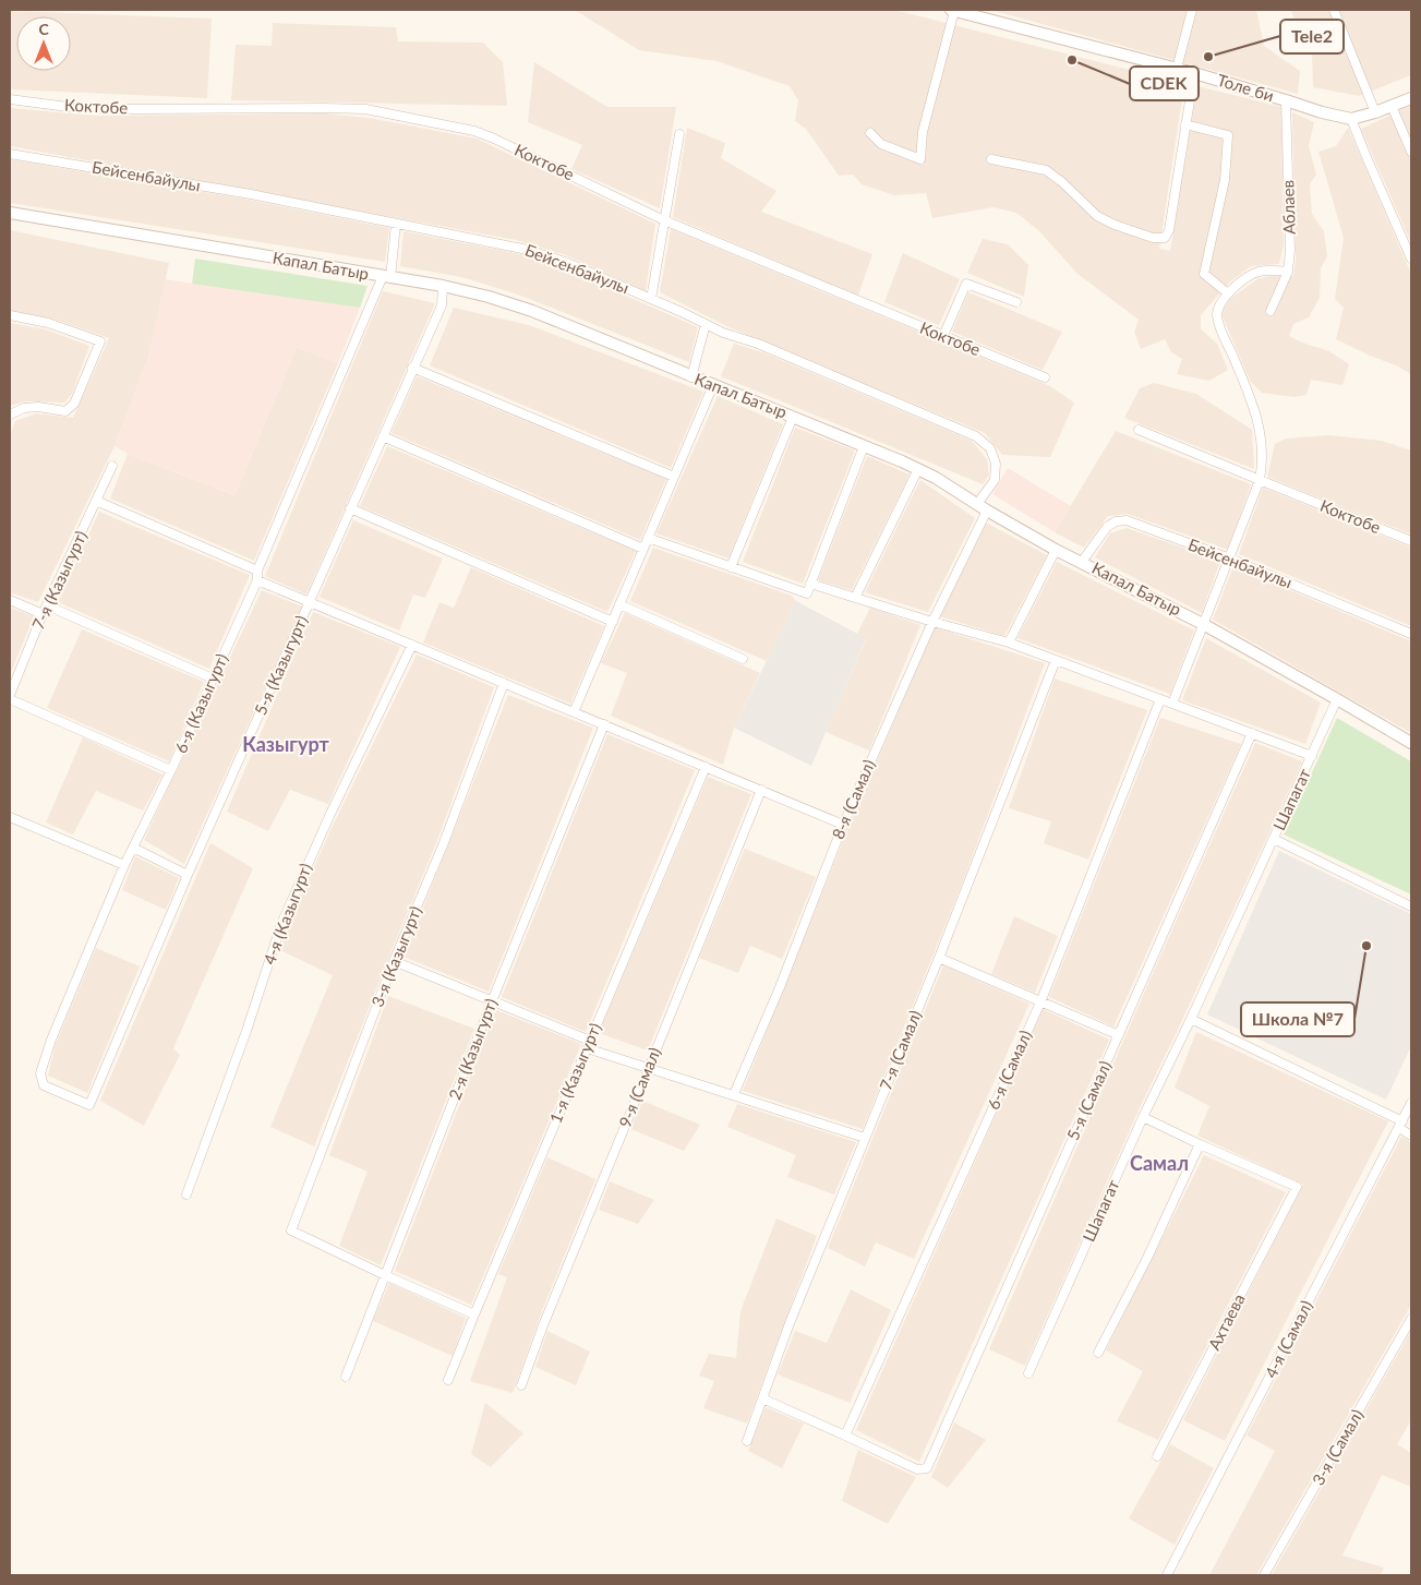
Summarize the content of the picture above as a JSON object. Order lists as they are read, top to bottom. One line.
{"streets":{"main road":["Толе би","Капал Батыр"],"street":["Коктобе","Бейсенбайулы","Аблаев","7-я (Казыгурт)","5-я (Казыгурт)","6-я (Казыгурт)","8-я (Самал)","Шапагат","4-я (Казыгурт)","3-я (Казыгурт)","2-я (Казыгурт)","7-я (Самал)","6-я (Самал)","1-я (Казыгурт)","9-я (Самал)","5-я (Самал)","Ахтаева","4-я (Самал)","3-я (Самал)"]},"crossings":[["Толе би","Аблаев"],["Бейсенбайулы","Капал Батыр"],["Бейсенбайулы","6-я (Казыгурт)"],["Бейсенбайулы","8-я (Самал)"],["Капал Батыр","5-я (Казыгурт)"],["Капал Батыр","6-я (Казыгурт)"],["Капал Батыр","8-я (Самал)"],["Капал Батыр","Шапагат"],["5-я (Казыгурт)","6-я (Казыгурт)"],["3-я (Казыгурт)","2-я (Казыгурт)"],["6-я (Самал)","5-я (Самал)"]],"districts":["Казыгурт","Самал"],"places":["Tele2","CDEK","Школа №7"],"north":"top"}
